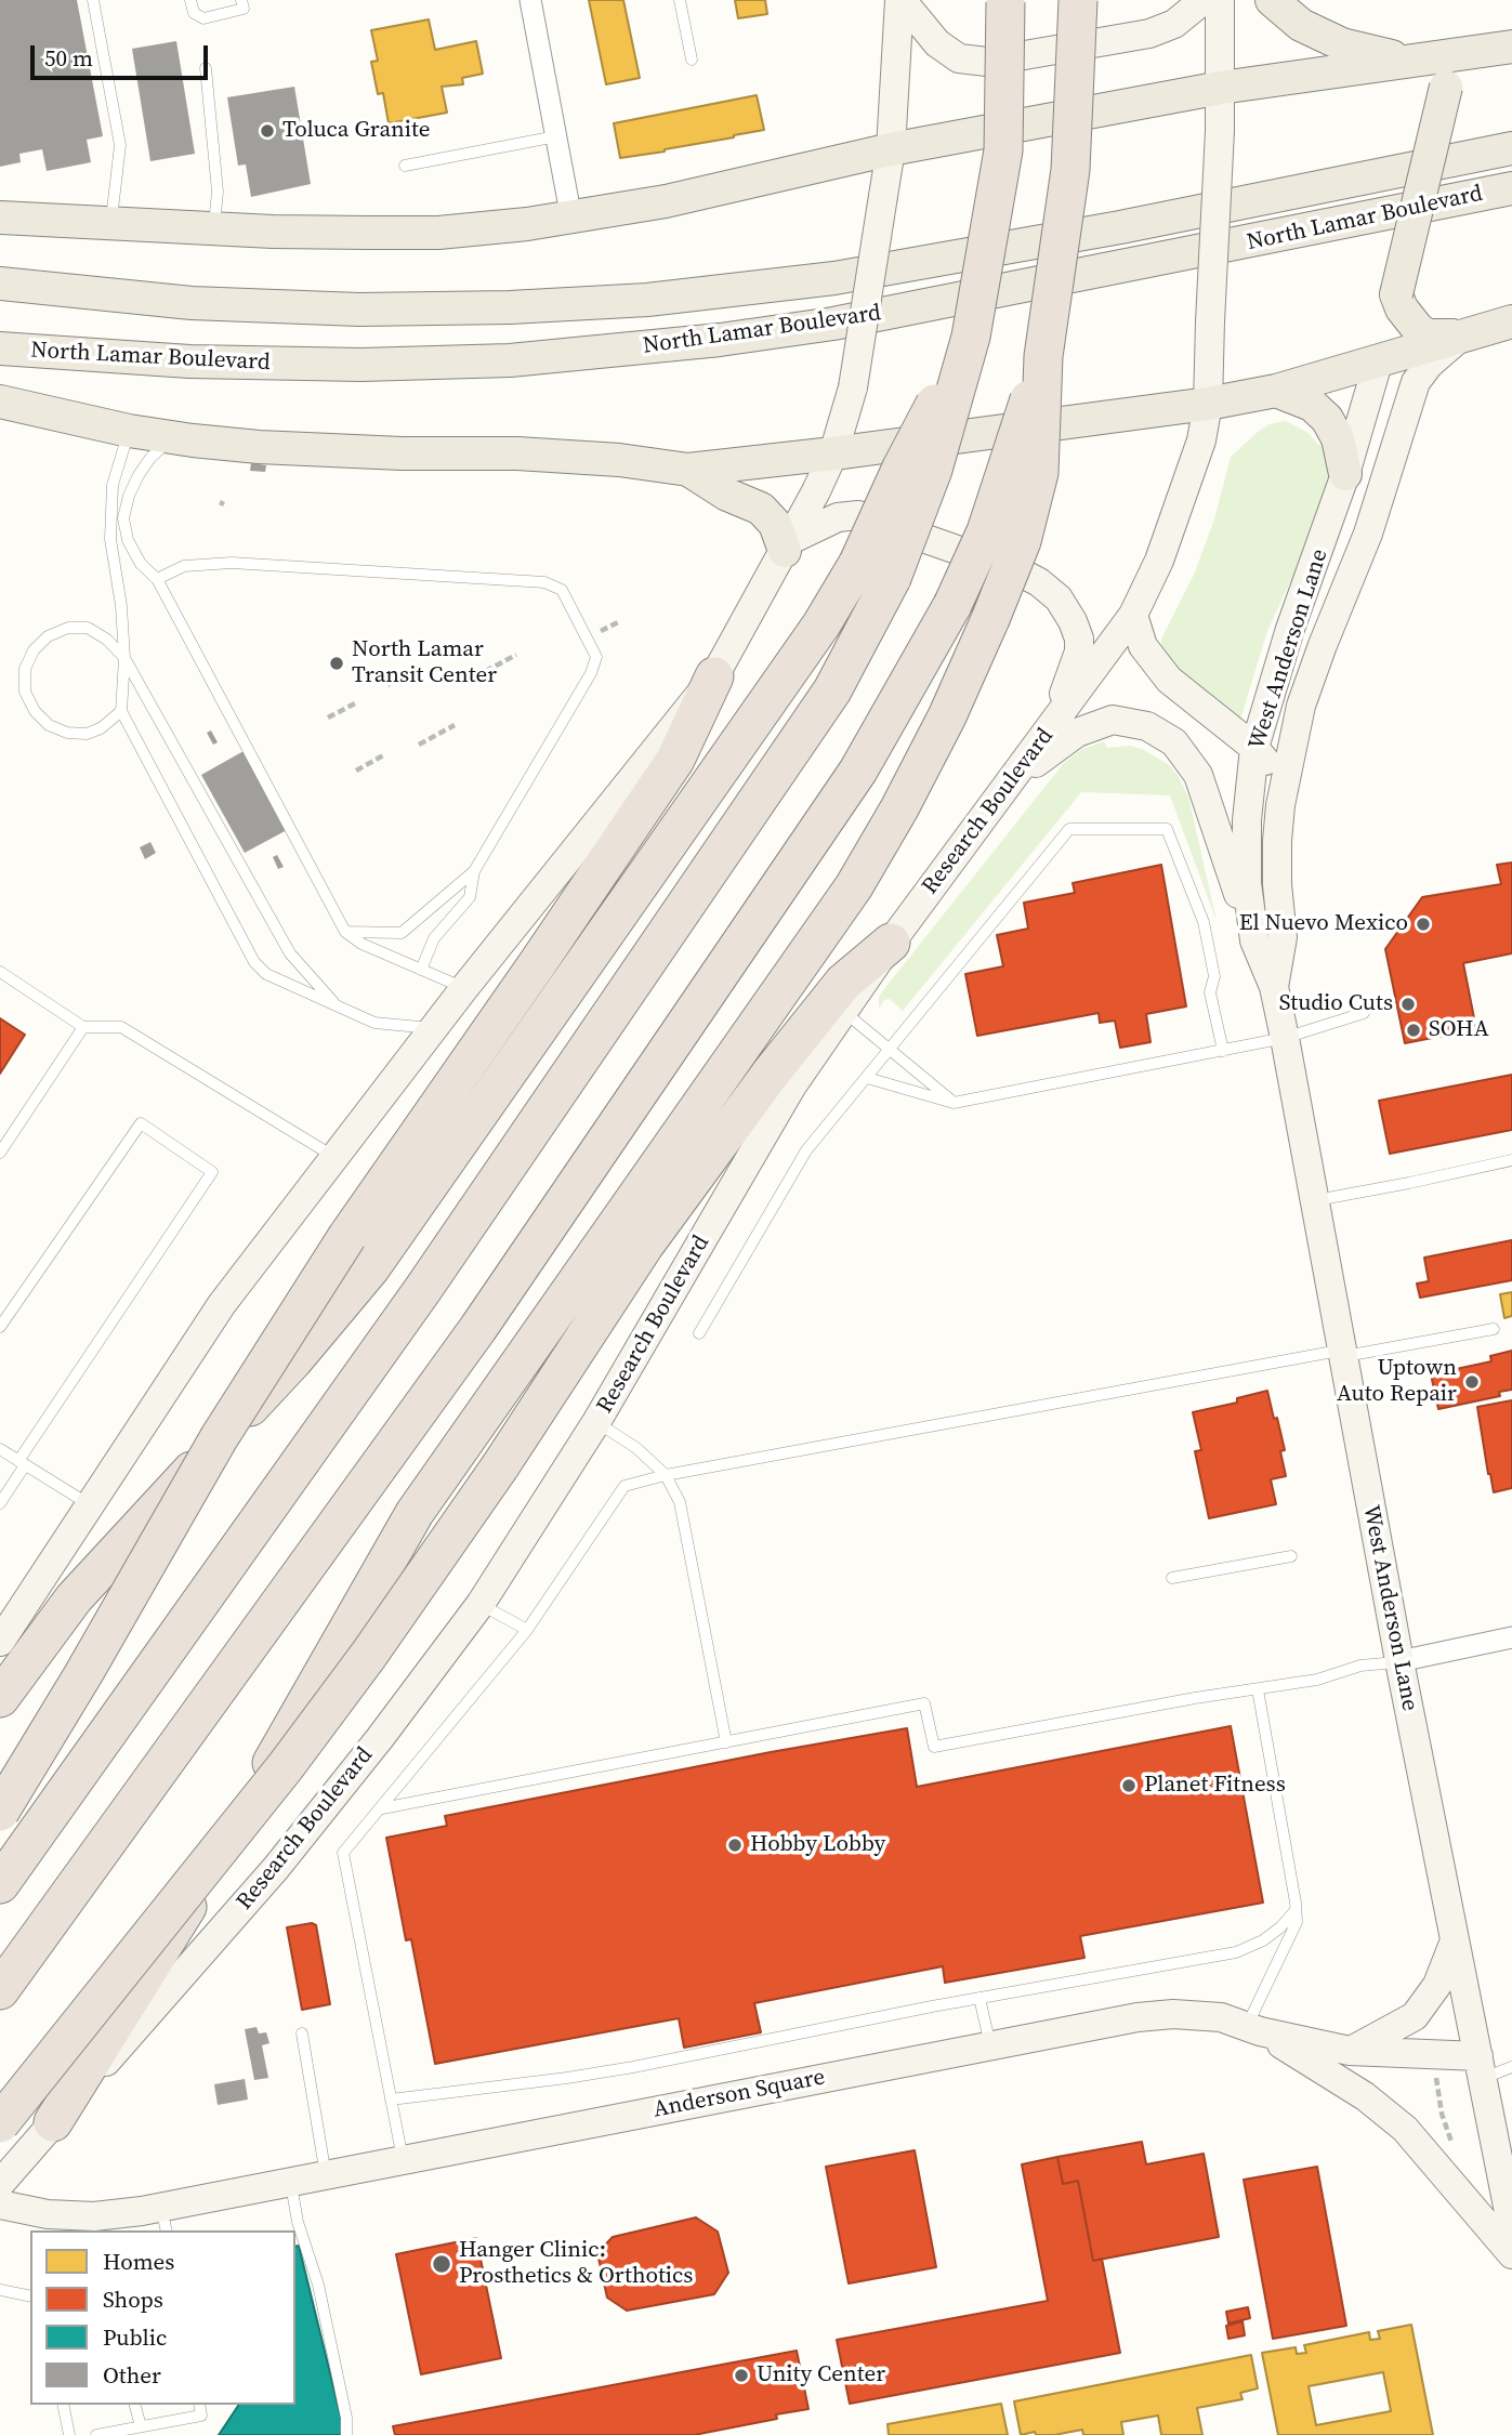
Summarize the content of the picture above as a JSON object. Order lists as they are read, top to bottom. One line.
{"streets":{"main road":["North Lamar Boulevard","West Anderson Lane","Research Boulevard","Anderson Square"]},"crossings":[["West Anderson Lane","Anderson Square"]],"places":["Toluca Granite","North Lamar Transit Center","El Nuevo Mexico","Studio Cuts","SOHA","Uptown Auto Repair","Planet Fitness","Hobby Lobby","Hanger Clinic: Prosthetics & Orthotics","Unity Center"],"legend":["Homes","Shops","Public","Other"],"scale_bar":"50 m"}
